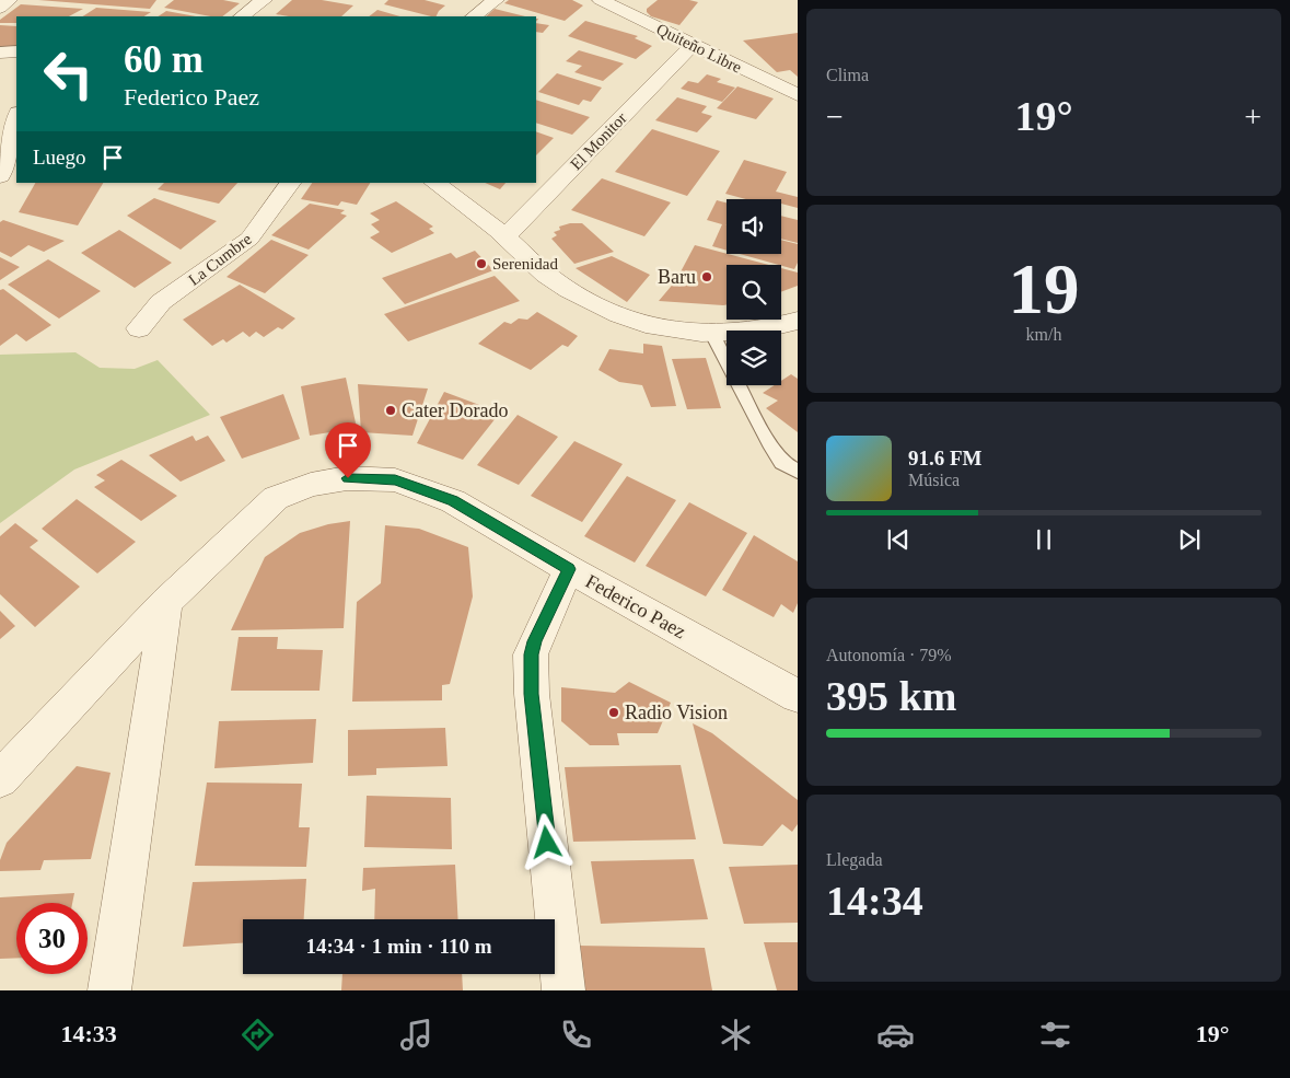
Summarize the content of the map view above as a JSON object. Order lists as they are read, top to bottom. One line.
{"streets":{"street":["Quiteño Libre","El Monitor","La Cumbre","Federico Paez"]},"crossings":[["Quiteño Libre","El Monitor"]],"places":["Serenidad","Baru","Cater Dorado","Radio Vision"],"page":{"tile":["Clima",["19","km/h"],["Autonomía · 79%","395 km"],["Llegada","14:34"]],"turn":["60 m","Federico Paez"],"heat":["−","19°","+"],"then":"Luego","song":["91.6 FM","Música"],"limit":"30","trip":"14:34 · 1 min · 110 m","tabs":["14:33","19°"]}}
